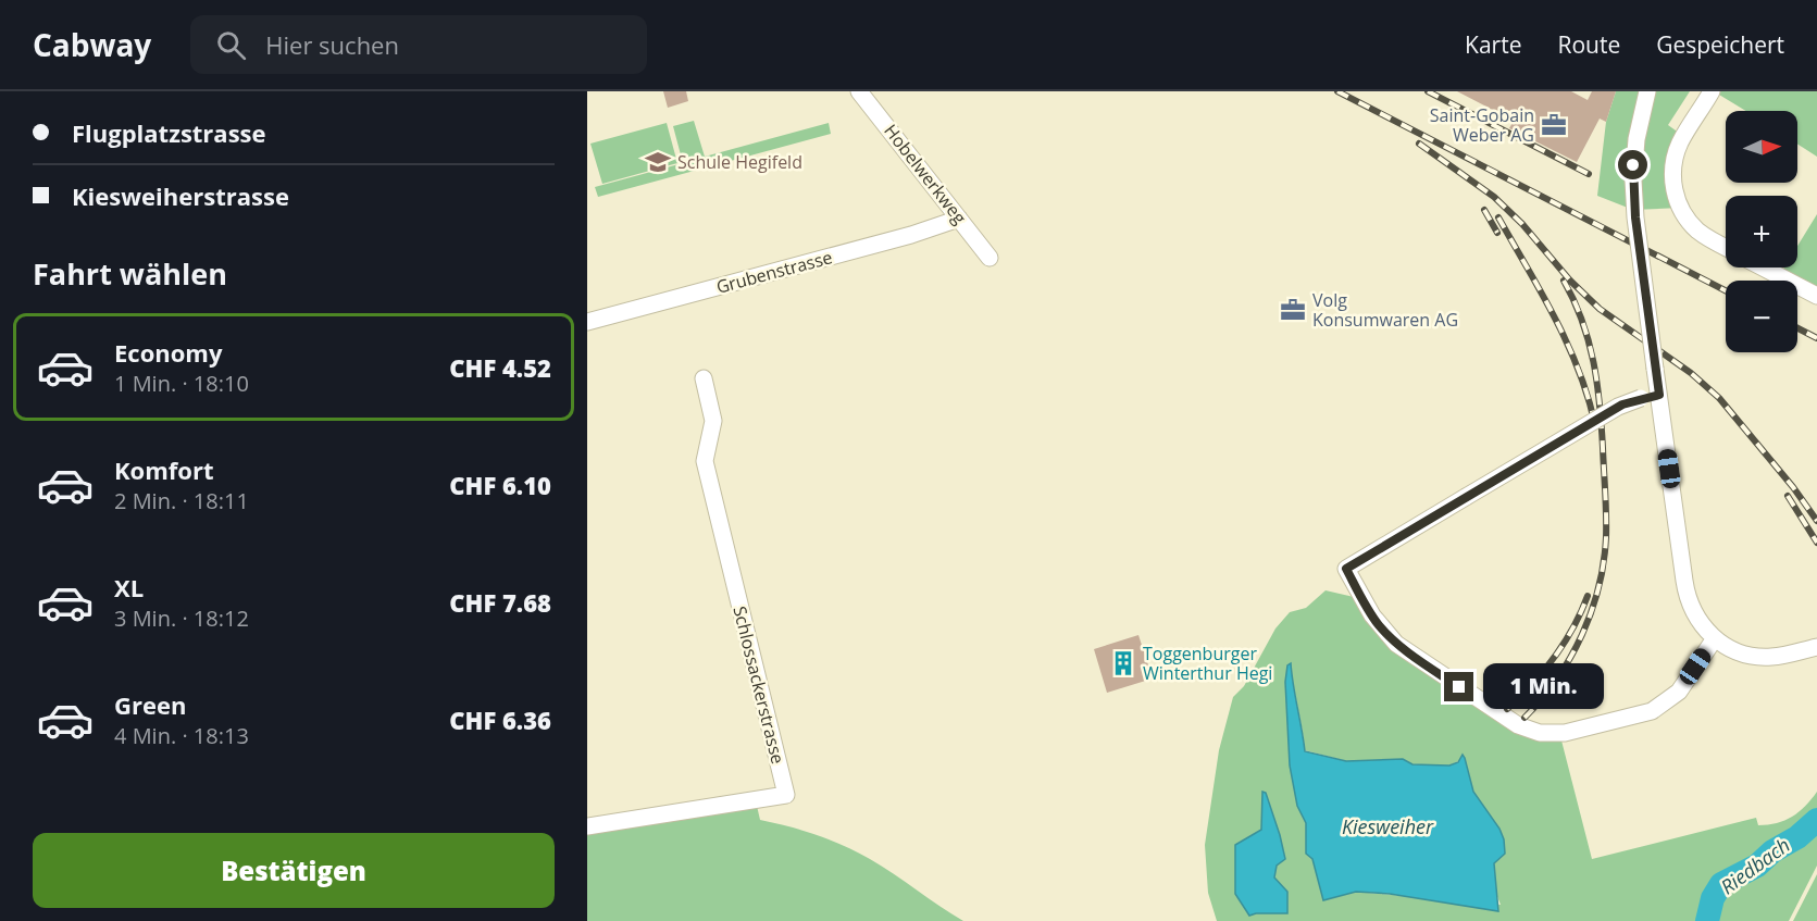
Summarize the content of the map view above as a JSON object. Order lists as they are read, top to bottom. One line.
{"streets":{"street":["Hobelwerkweg","Grubenstrasse","Schlossackerstrasse"]},"crossings":[["Hobelwerkweg","Grubenstrasse"]],"water":["Kiesweiher","Riedbach"],"places":{"office":["Saint-Gobain Weber AG","Volg Konsumwaren AG"],"school or university":["Schule Hegifeld"],"building":["Toggenburger Winterthur Hegi"]},"north":"right","page":{"header":"Cabway","search":"Hier suchen","nav":["Karte","Route","Gespeichert"],"banner":["Flugplatzstrasse","Kiesweiherstrasse"],"map_buttons":["+","−"],"heading":"Fahrt wählen","list":[{"name":"Economy","note":"1 Min. · 18:10","value":"CHF 4.52"},{"name":"Komfort","note":"2 Min. · 18:11","value":"CHF 6.10"},{"name":"XL","note":"3 Min. · 18:12","value":"CHF 7.68"},{"name":"Green","note":"4 Min. · 18:13","value":"CHF 6.36"}],"bubble":"1 Min.","buttons":"Bestätigen"}}
